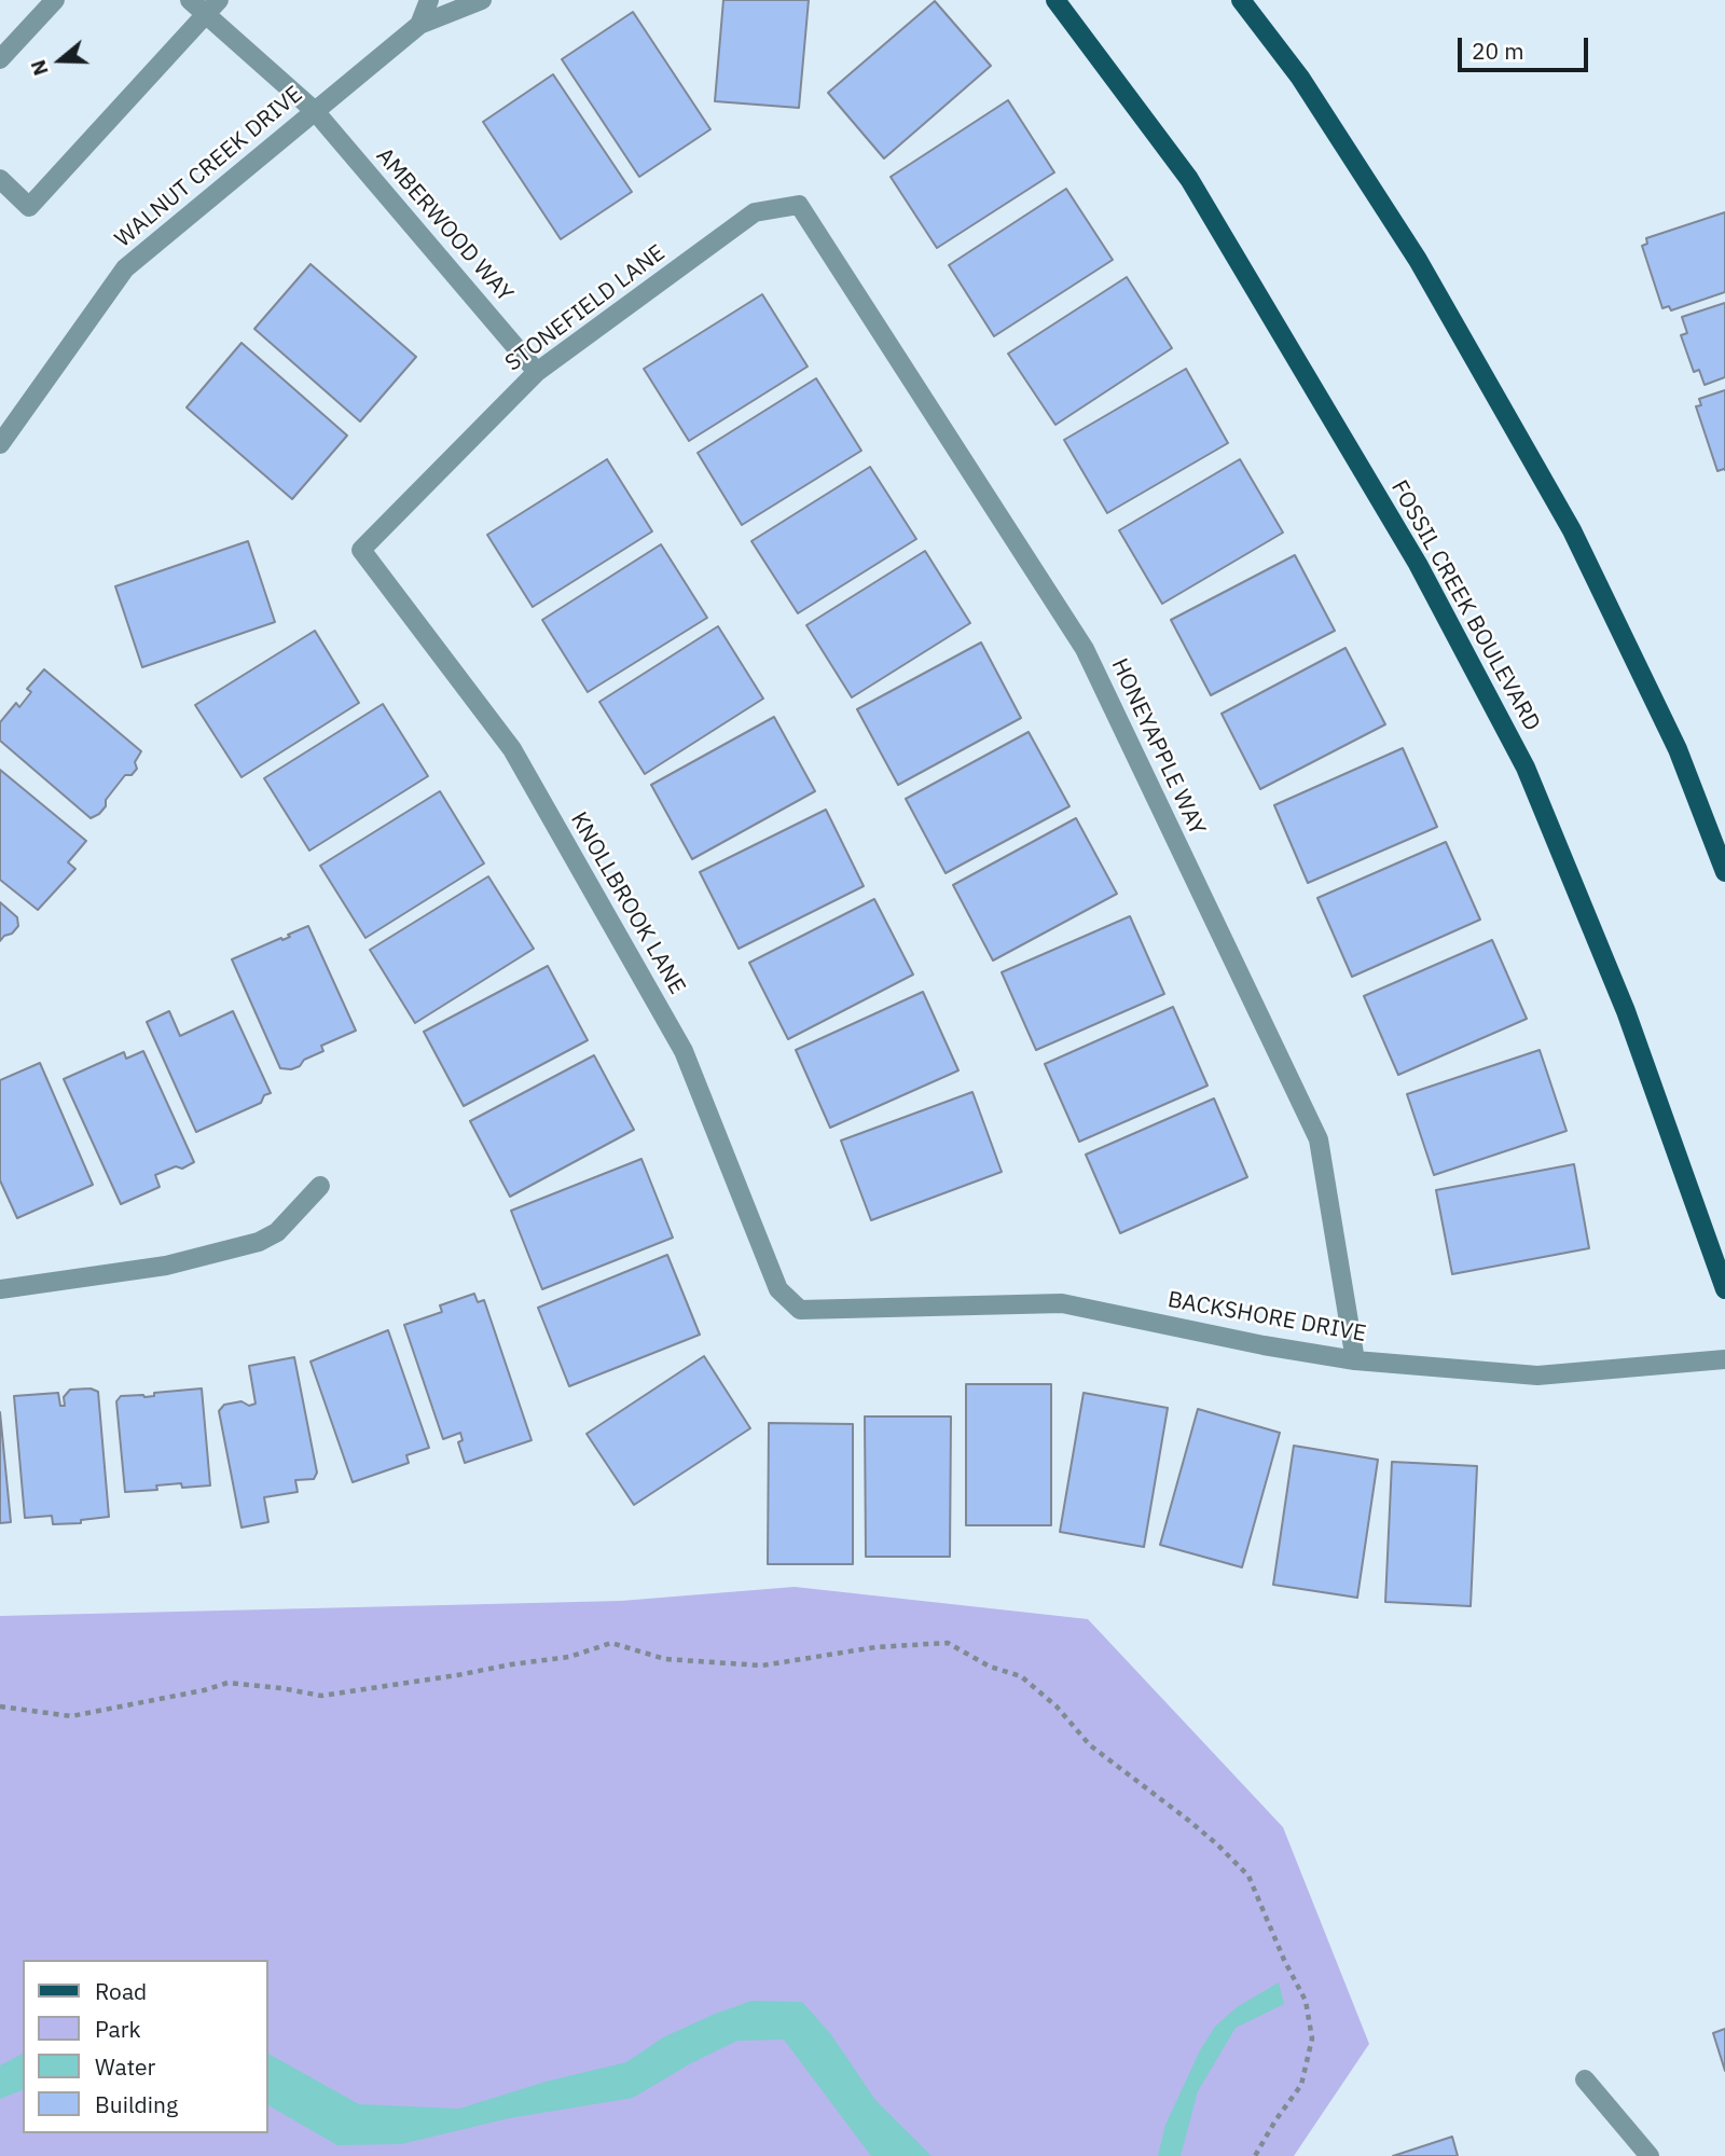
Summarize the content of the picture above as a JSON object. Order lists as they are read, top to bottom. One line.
{"streets":{"main road":["FOSSIL CREEK BOULEVARD"],"street":["WALNUT CREEK DRIVE","AMBERWOOD WAY","STONEFIELD LANE","HONEYAPPLE WAY","KNOLLBROOK LANE","BACKSHORE DRIVE"]},"crossings":[["WALNUT CREEK DRIVE","AMBERWOOD WAY"],["AMBERWOOD WAY","STONEFIELD LANE"],["STONEFIELD LANE","HONEYAPPLE WAY"],["STONEFIELD LANE","KNOLLBROOK LANE"],["HONEYAPPLE WAY","BACKSHORE DRIVE"],["KNOLLBROOK LANE","BACKSHORE DRIVE"]],"legend":["Road","Park","Water","Building"],"scale_bar":"20 m","north":"left"}
